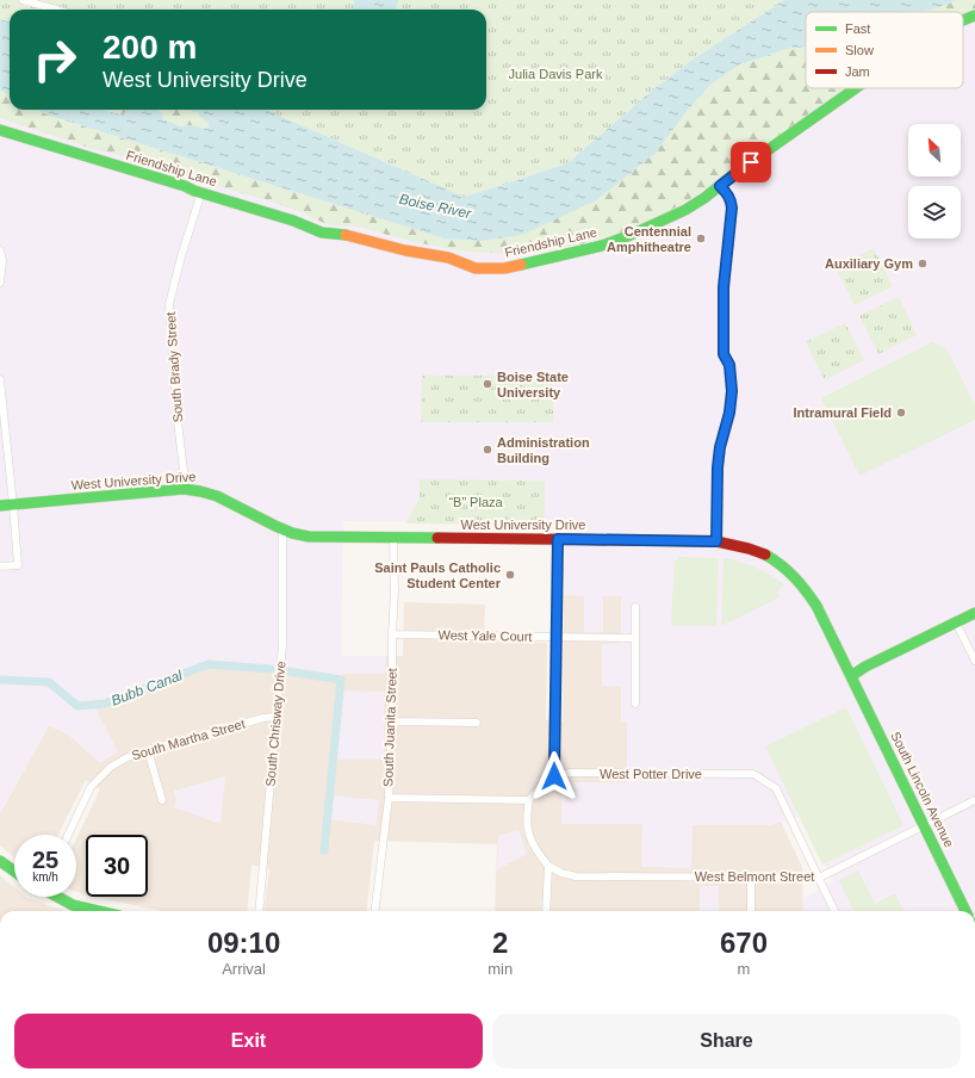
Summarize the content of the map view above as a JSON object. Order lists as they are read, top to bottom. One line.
{"streets":{"street":["Friendship Lane","South Brady Street","West University Drive","West Yale Court","South Chrisway Drive","South Juanita Street","South Martha Street","West Potter Drive","South Lincoln Avenue","West Belmont Street"]},"crossings":[["Friendship Lane","South Brady Street"],["South Brady Street","West University Drive"],["West University Drive","South Chrisway Drive"],["West University Drive","South Juanita Street"],["West University Drive","South Lincoln Avenue"],["West Yale Court","South Juanita Street"],["South Chrisway Drive","South Martha Street"],["West Potter Drive","West Belmont Street"],["South Lincoln Avenue","West Belmont Street"]],"water":["Boise River","Bubb Canal"],"parks":["Julia Davis Park","“B” Plaza"],"places":["Centennial Amphitheatre","Auxiliary Gym","Boise State University","Intramural Field","Administration Building","Saint Pauls Catholic Student Center"],"legend":["Fast","Slow","Jam"],"north":"top left","page":{"turn":["200 m","West University Drive"],"speed":"25 km/h","limit":"30","eta":["09:10","Arrival","2","min","670","m"],"buttons":["Exit","Share"]}}
